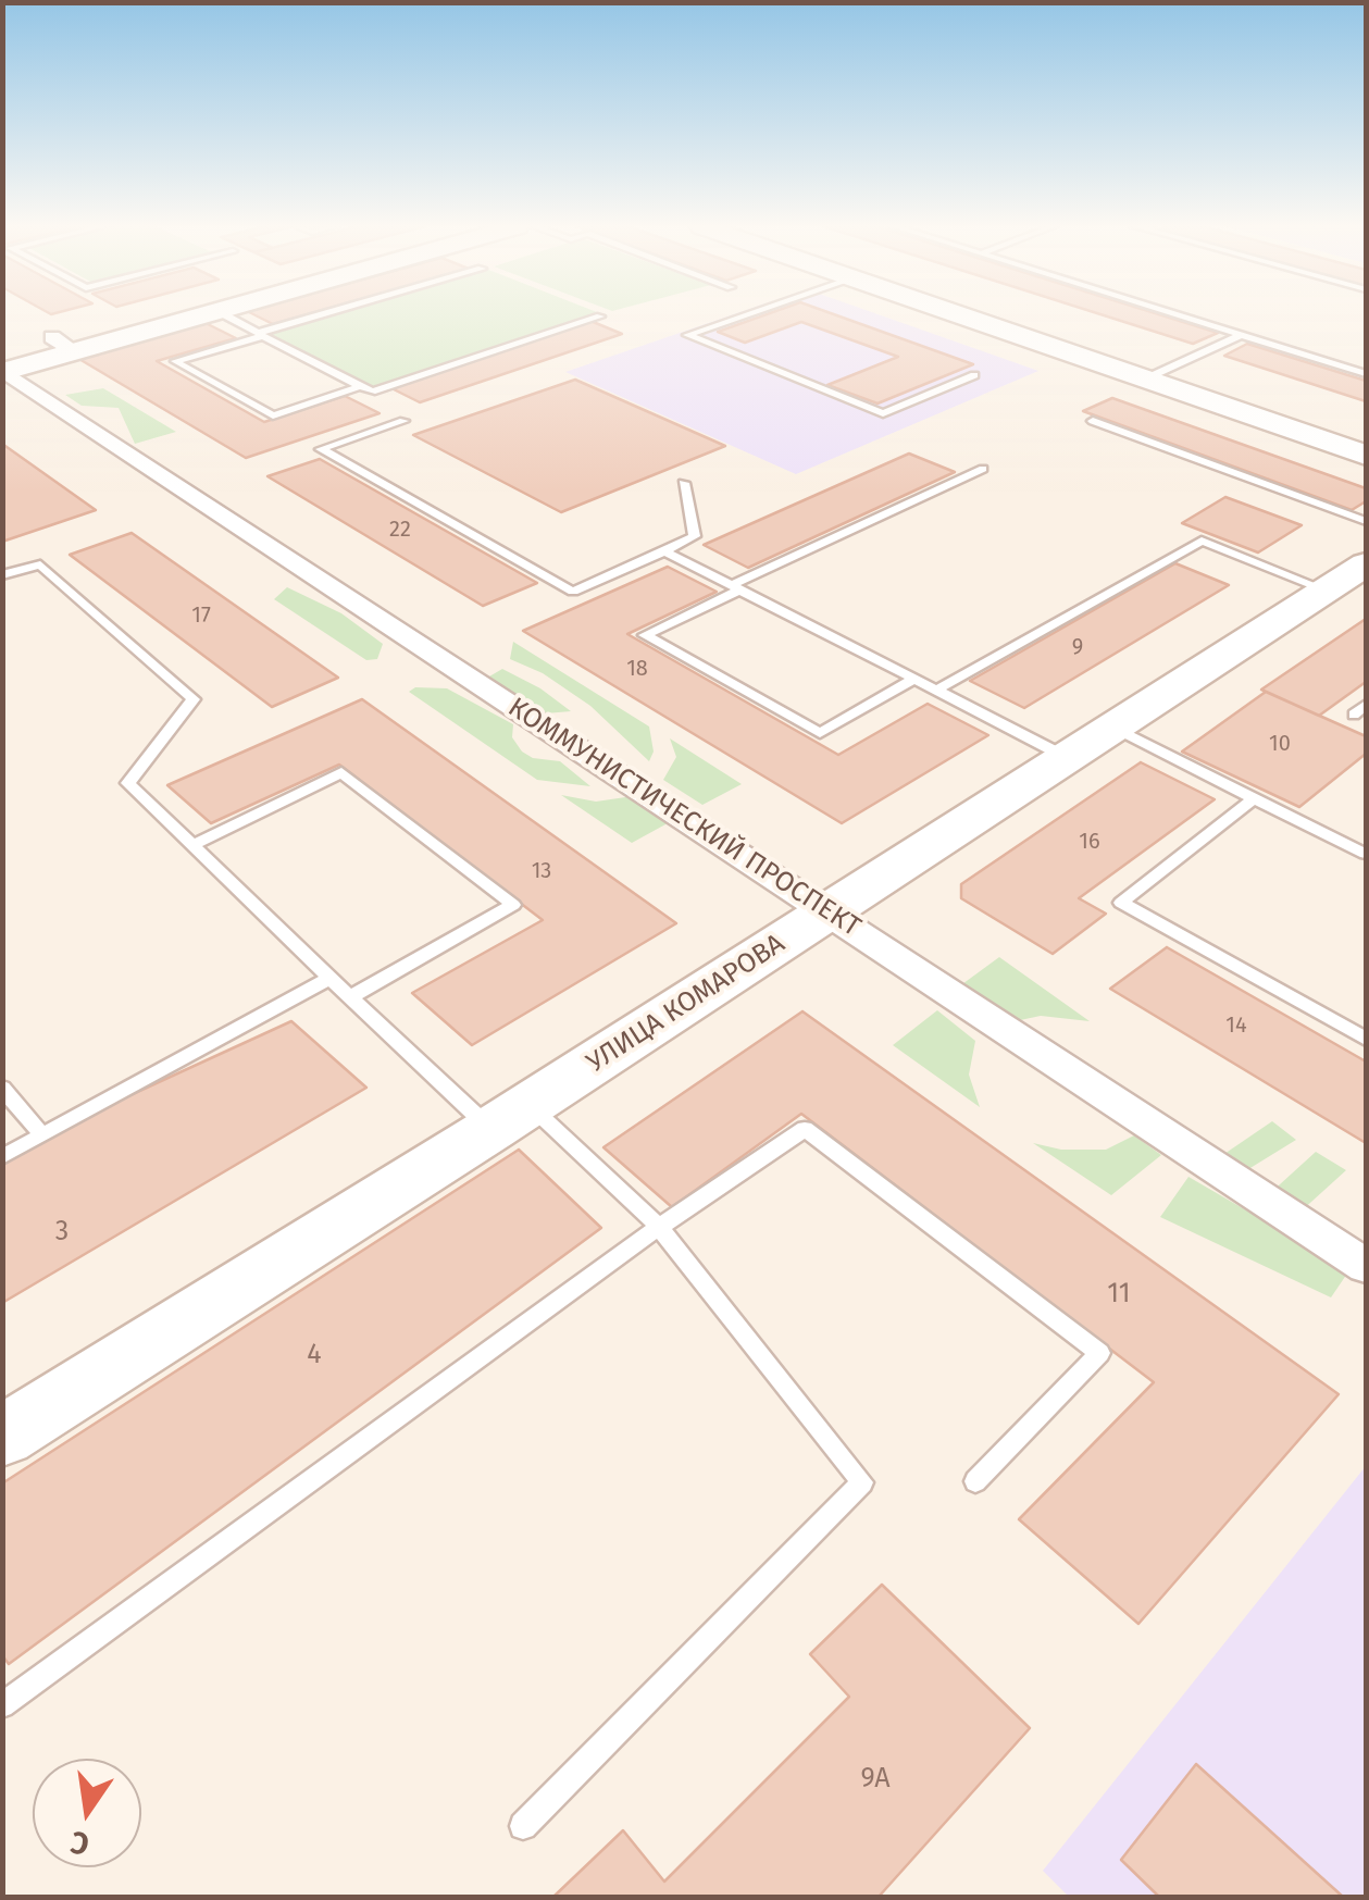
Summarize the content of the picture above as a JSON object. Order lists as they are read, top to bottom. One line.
{"streets":{"street":["КОММУНИСТИЧЕСКИЙ ПРОСПЕКТ","УЛИЦА КОМАРОВА"]},"crossings":[["КОММУНИСТИЧЕСКИЙ ПРОСПЕКТ","УЛИЦА КОМАРОВА"]],"house_numbers":["22","17","9","18","10","16","13","14","3","11","4","9А"],"north":"bottom"}
